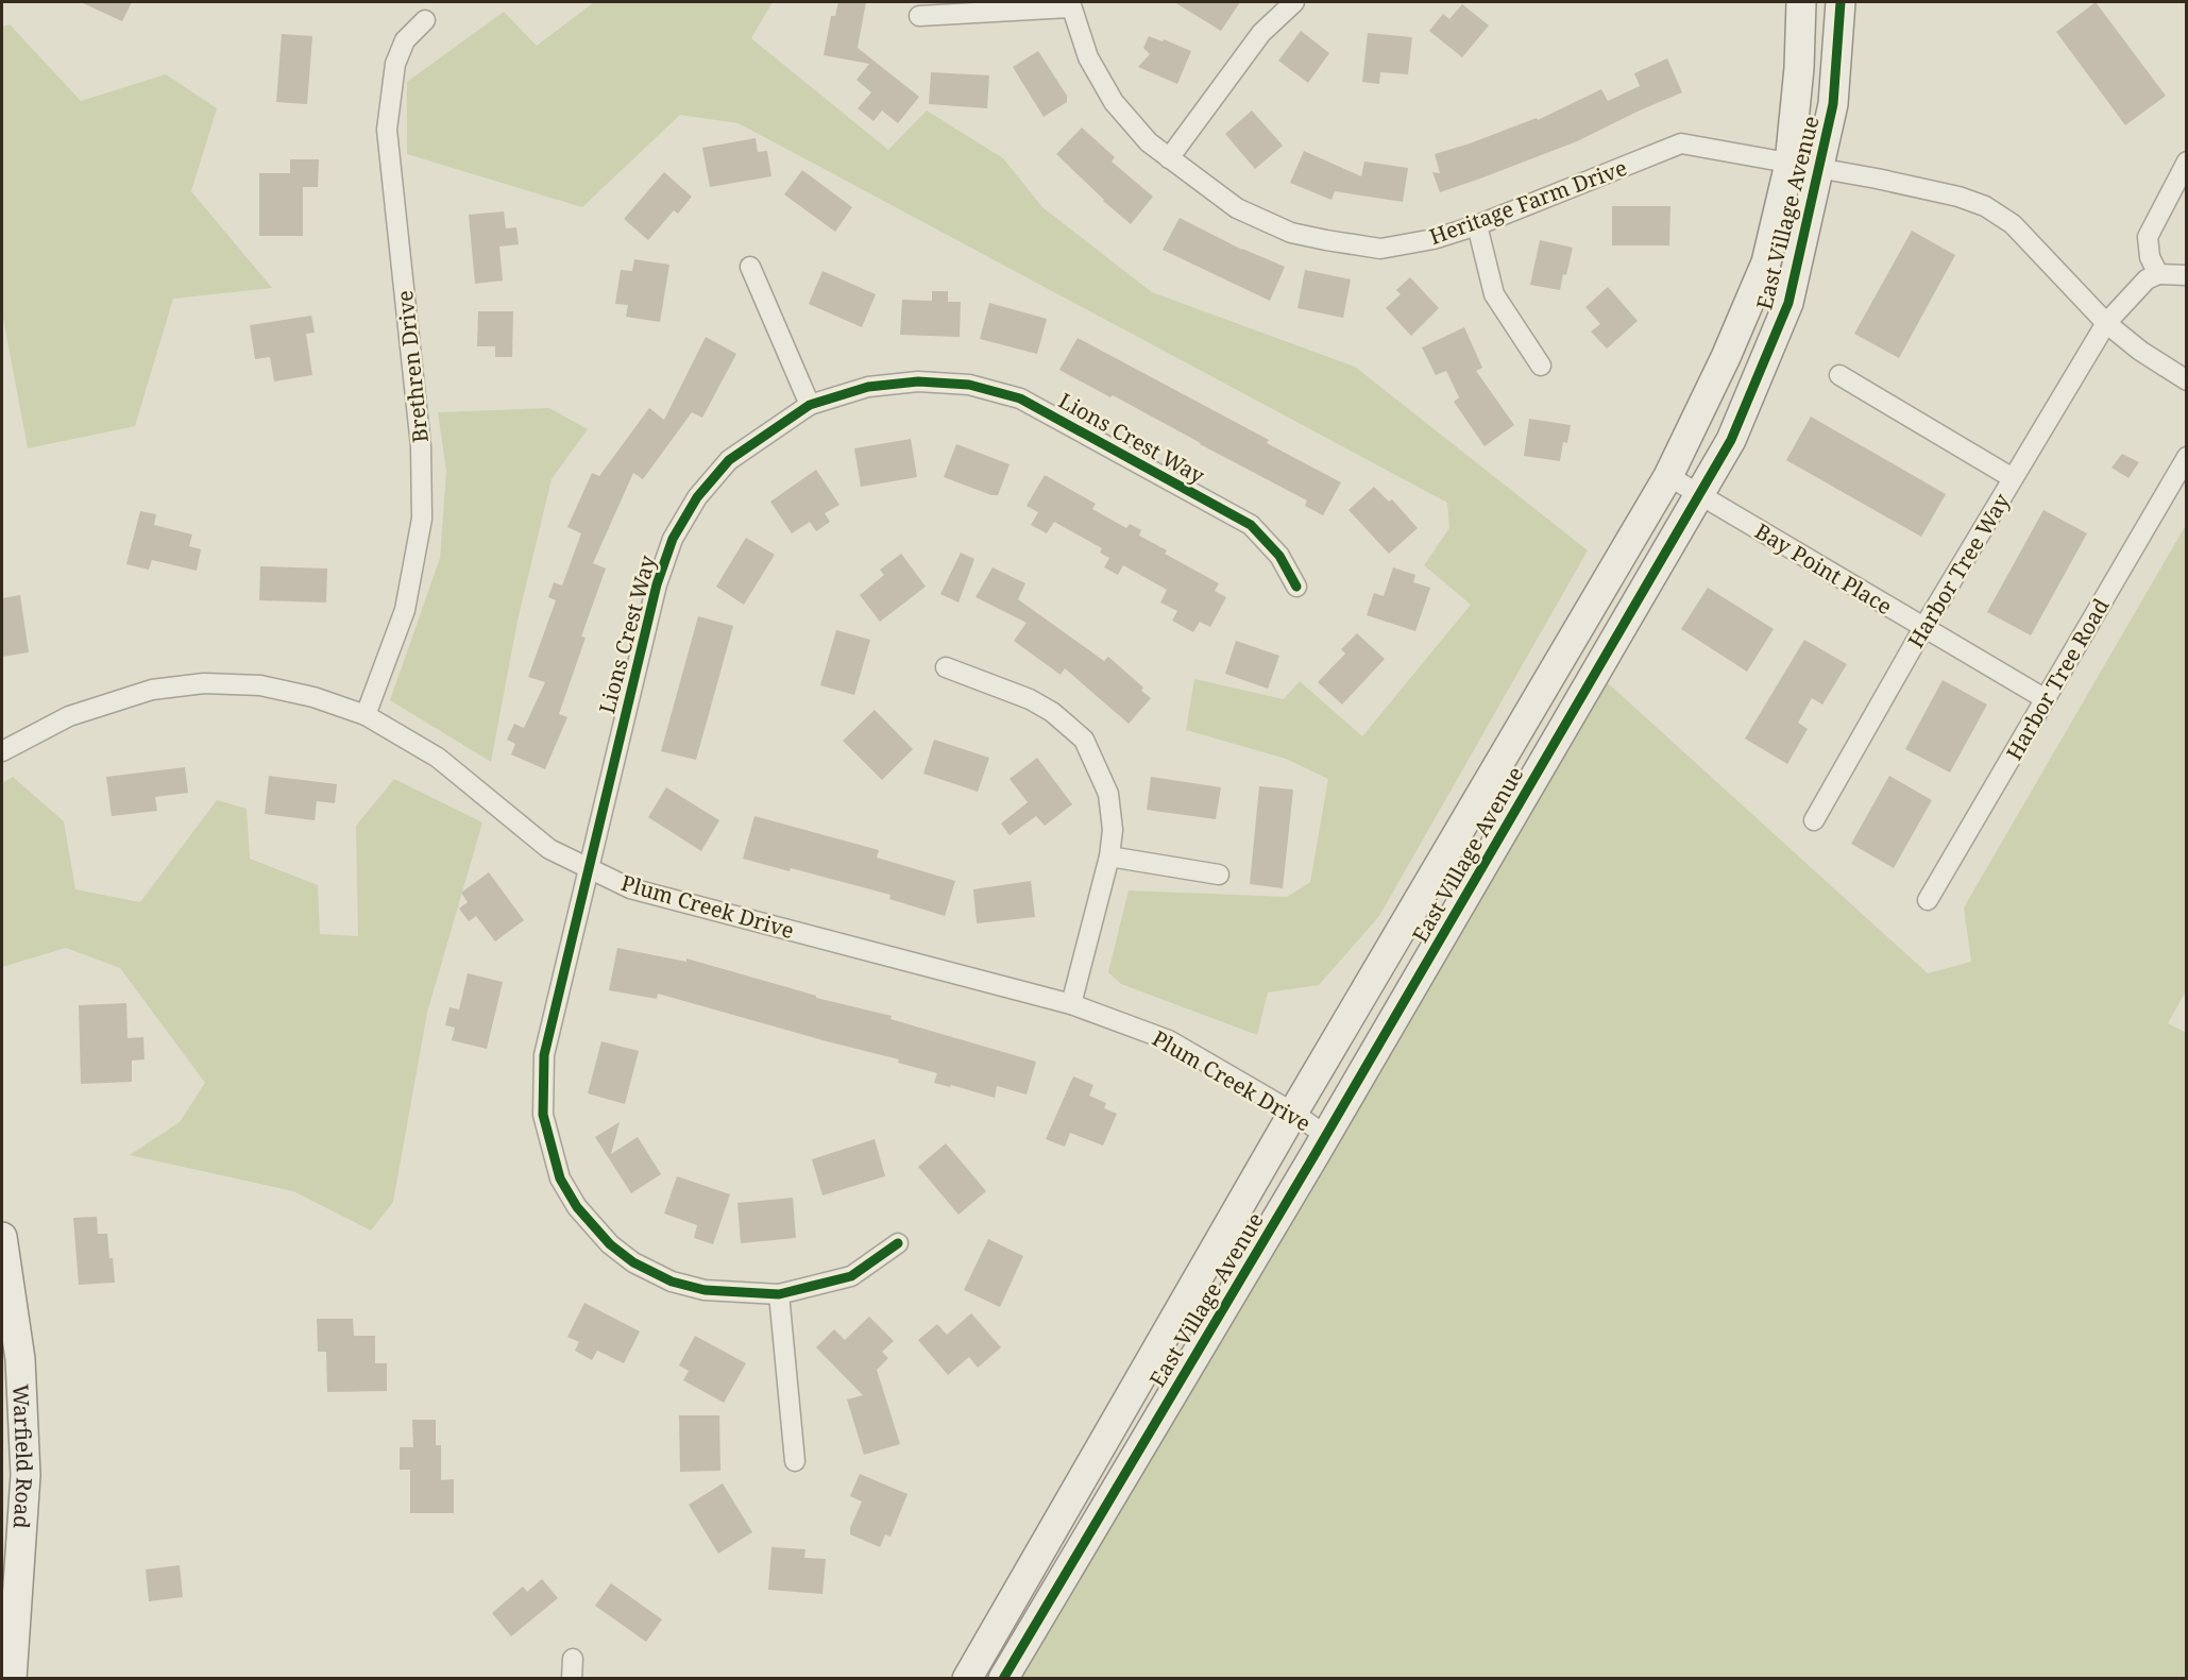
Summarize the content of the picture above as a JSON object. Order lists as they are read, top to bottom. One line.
{"streets":{"street":["Heritage Farm Drive","East Village Avenue","Brethren Drive","Lions Crest Way","Bay Point Place","Harbor Tree Way","Harbor Tree Road","Plum Creek Drive","Warfield Road"]},"crossings":[["Heritage Farm Drive","East Village Avenue"],["East Village Avenue","Bay Point Place"],["East Village Avenue","Plum Creek Drive"],["Brethren Drive","Plum Creek Drive"],["Lions Crest Way","Plum Creek Drive"],["Bay Point Place","Harbor Tree Way"],["Bay Point Place","Harbor Tree Road"]]}
